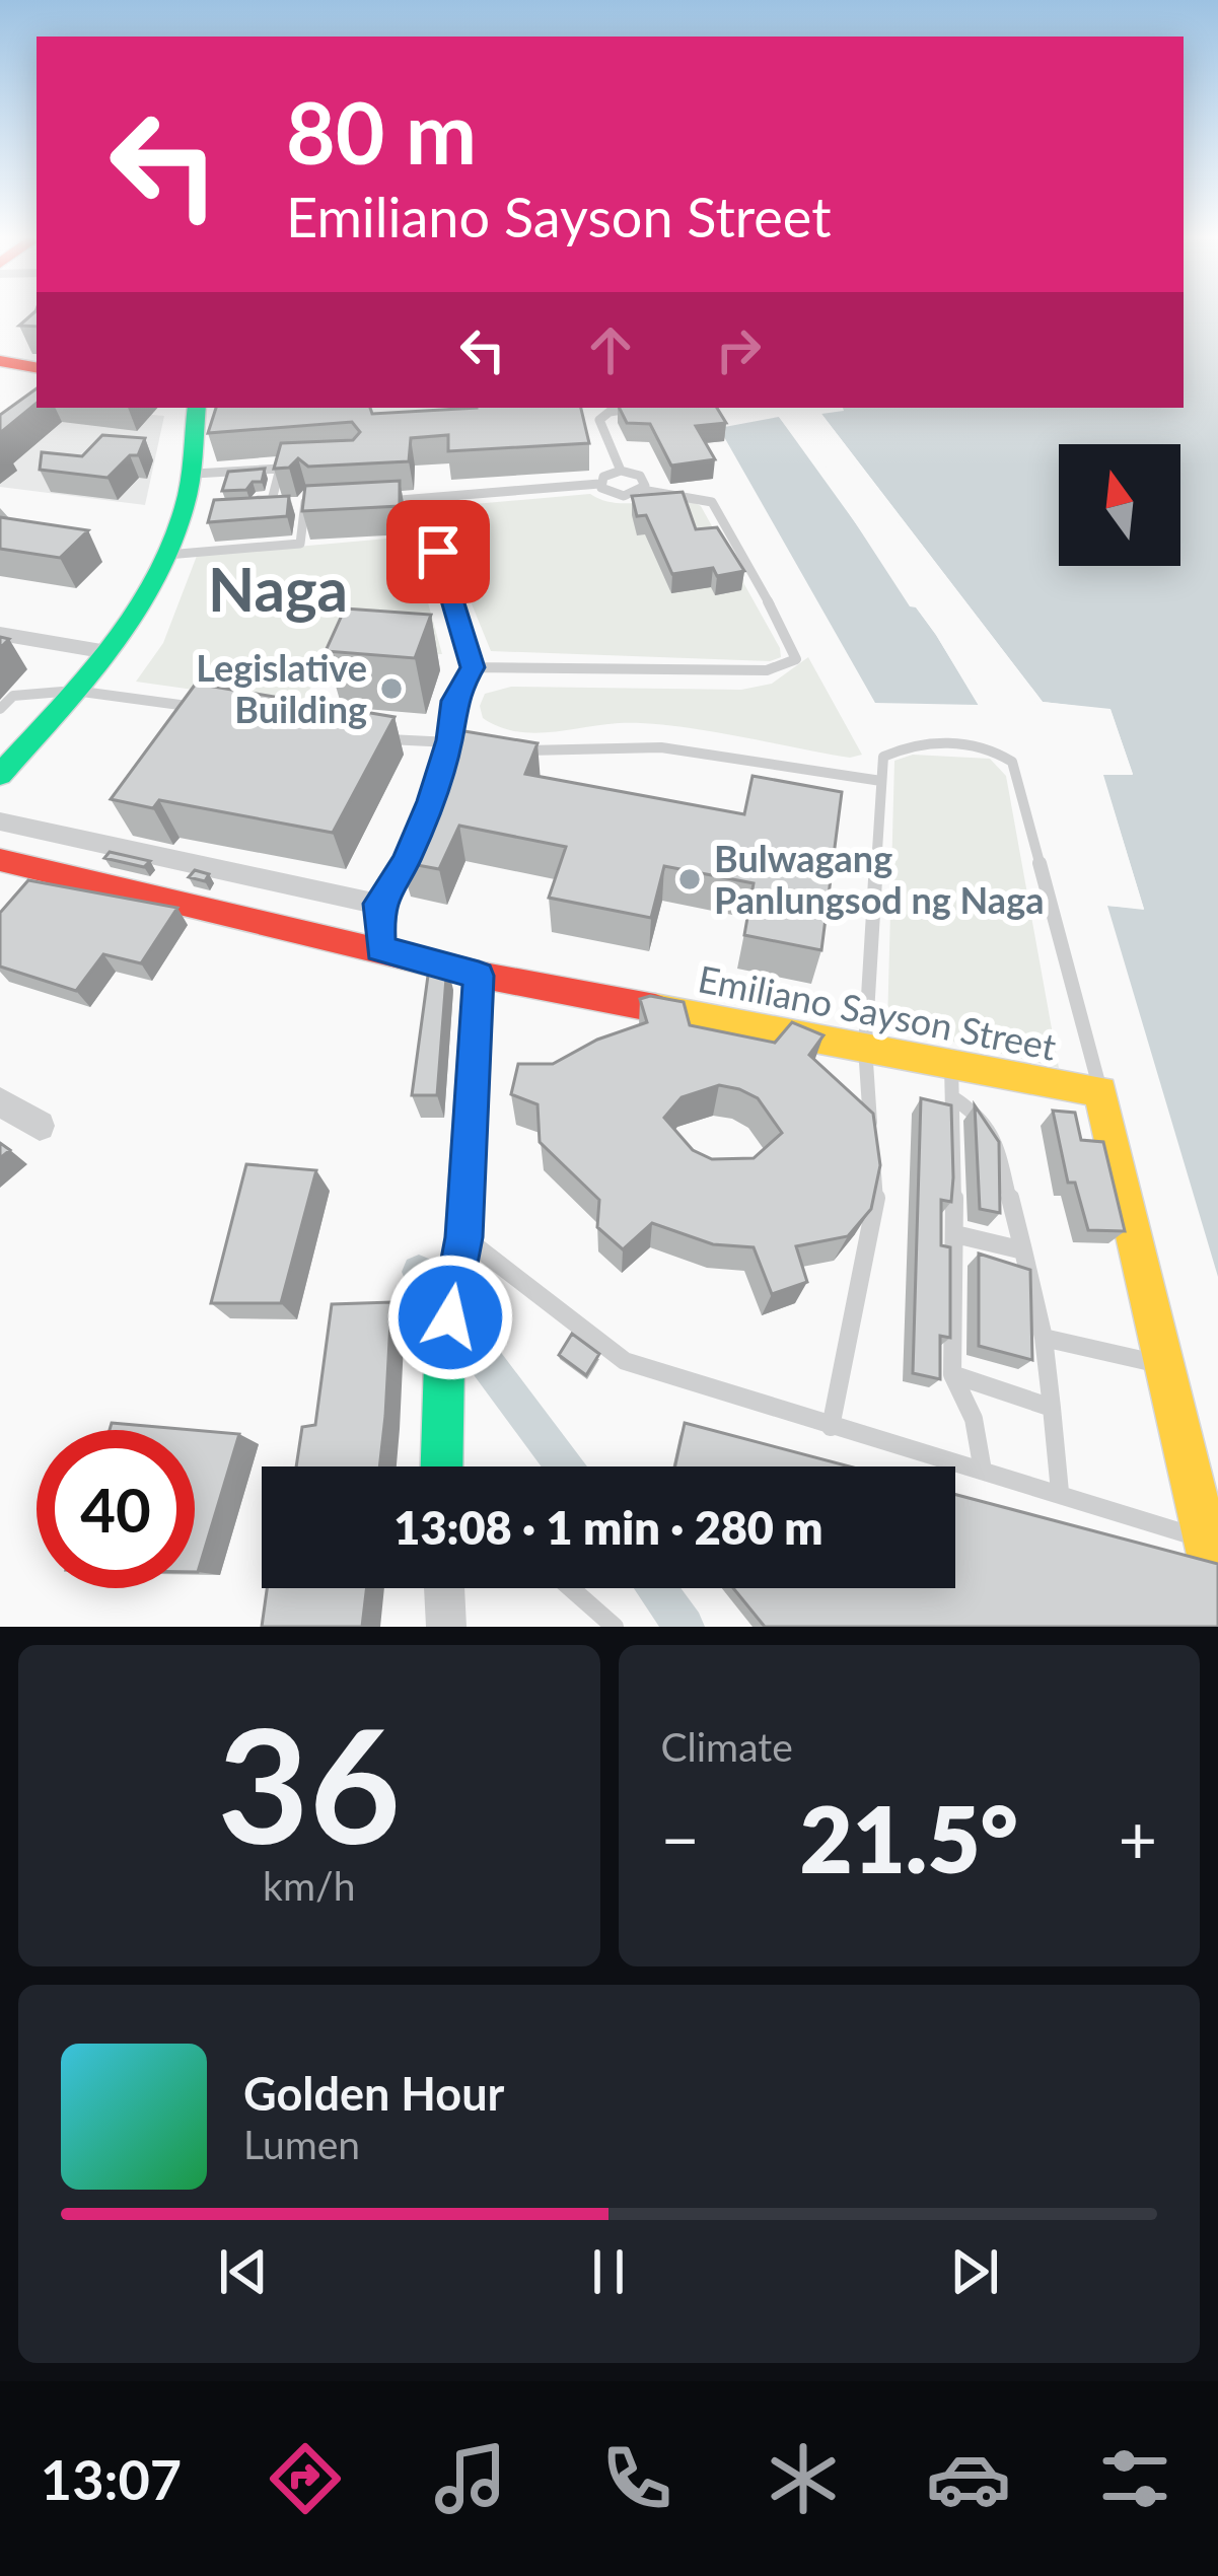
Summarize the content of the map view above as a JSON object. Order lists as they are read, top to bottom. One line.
{"streets":{"main road":["Emiliano Sayson Street"]},"districts":["Naga"],"places":["Legislative Building","Bulwagang Panlungsod ng Naga"],"north":"top","page":{"turn":["80 m","Emiliano Sayson Street"],"limit":"40","trip":"13:08 · 1 min · 280 m","tile":[["36","km/h"],"Climate"],"heat":["−","21.5°","+"],"song":["Golden Hour","Lumen"],"tabs":"13:07"}}
